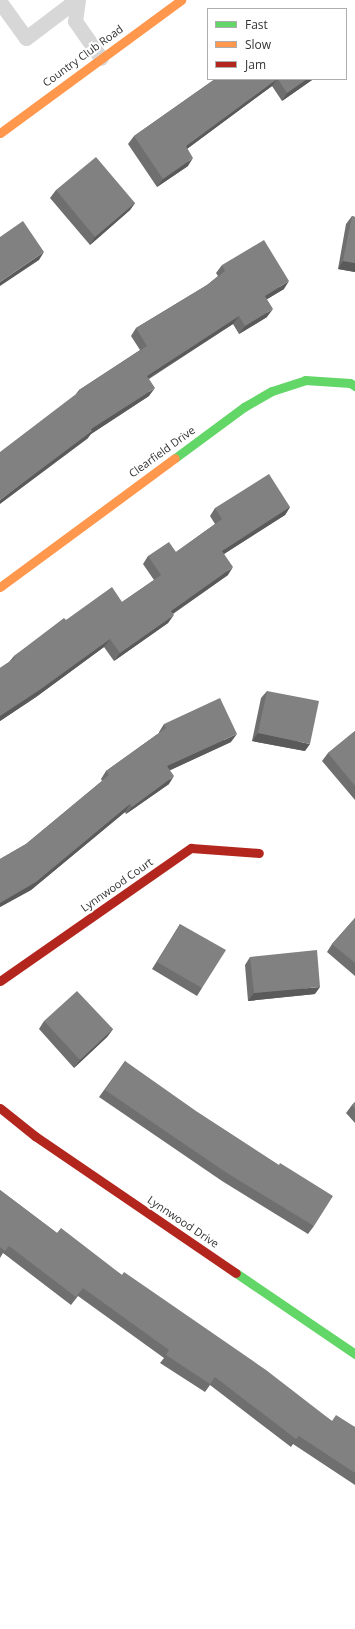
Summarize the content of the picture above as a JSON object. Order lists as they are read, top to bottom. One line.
{"streets":{"street":["Country Club Road","Clearfield Drive","Lynnwood Court","Lynnwood Drive"]},"legend":["Fast","Slow","Jam"]}
